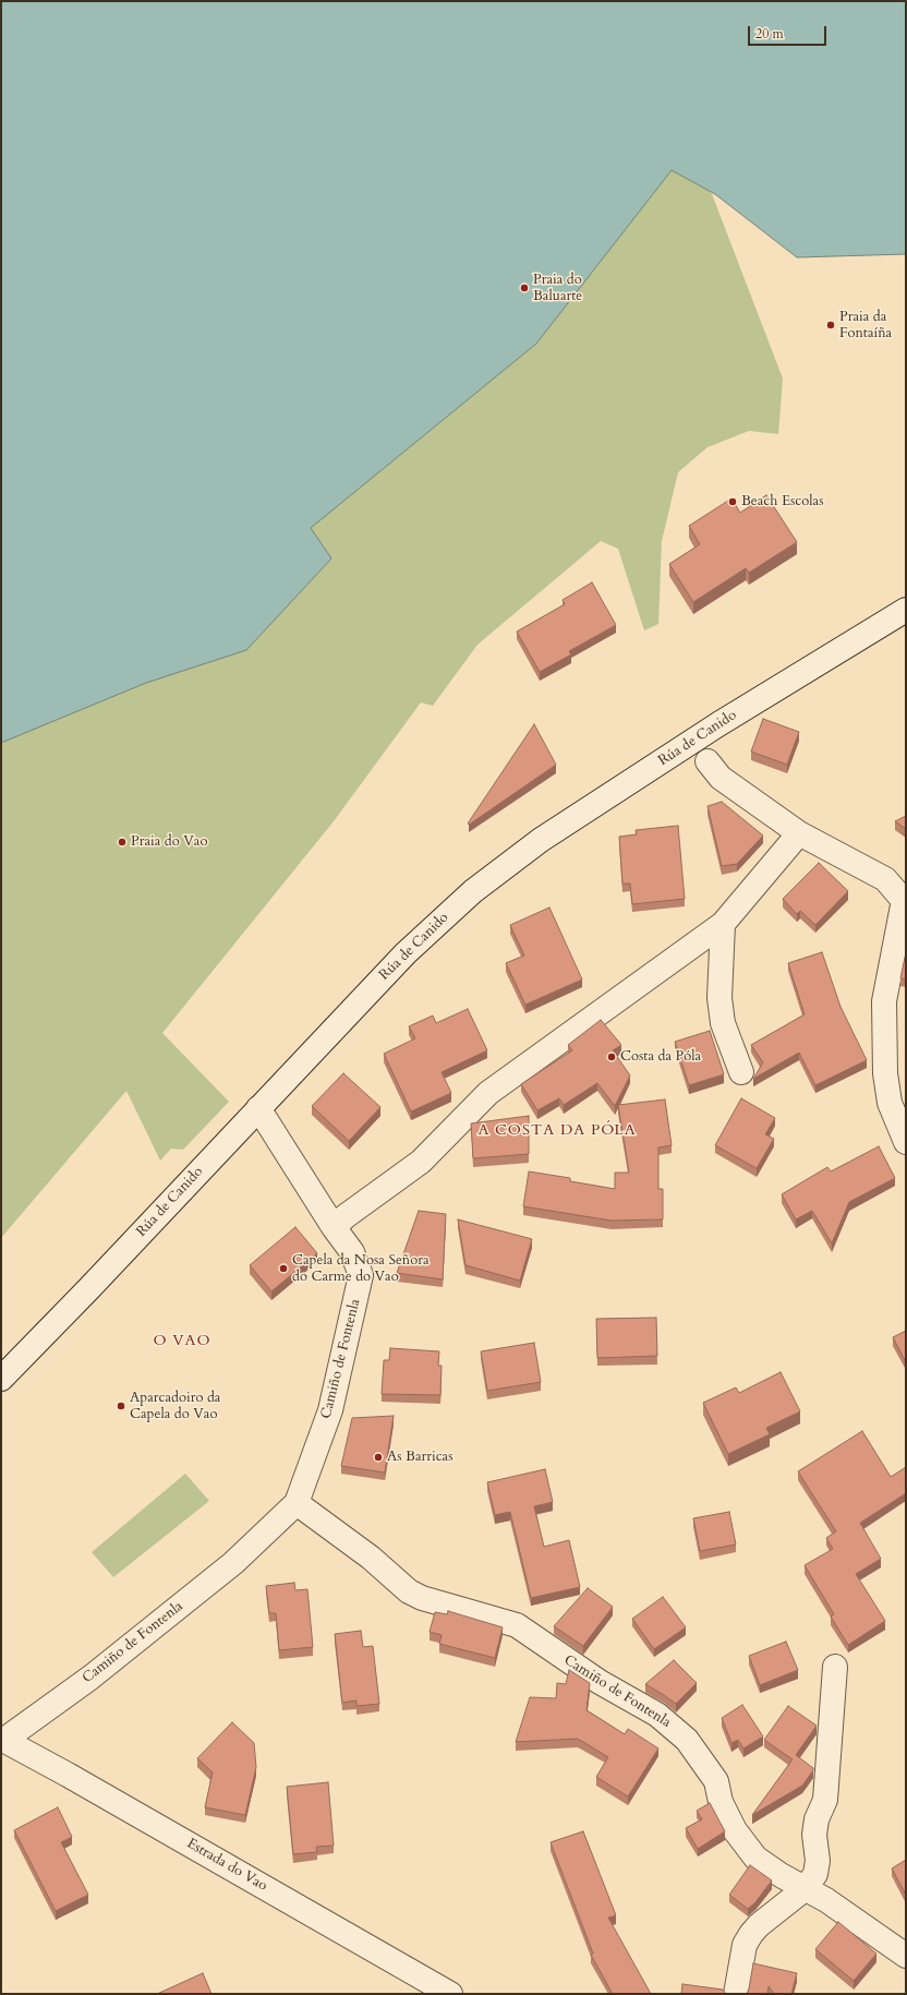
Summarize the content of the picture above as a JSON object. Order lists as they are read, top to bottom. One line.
{"streets":{"street":["Rúa de Canido","Camiño de Fontenla","Estrada do Vao"]},"crossings":[["Rúa de Canido","Camiño de Fontenla"],["Camiño de Fontenla","Estrada do Vao"]],"districts":["A COSTA DA PÓLA","O VAO"],"places":["Praia do Baluarte","Praia da Fontaíña","Beach Escolas","Praia do Vao","Costa da Póla","Capela da Nosa Señora do Carme do Vao","Aparcadoiro da Capela do Vao","As Barricas"],"scale_bar":"20 m"}
